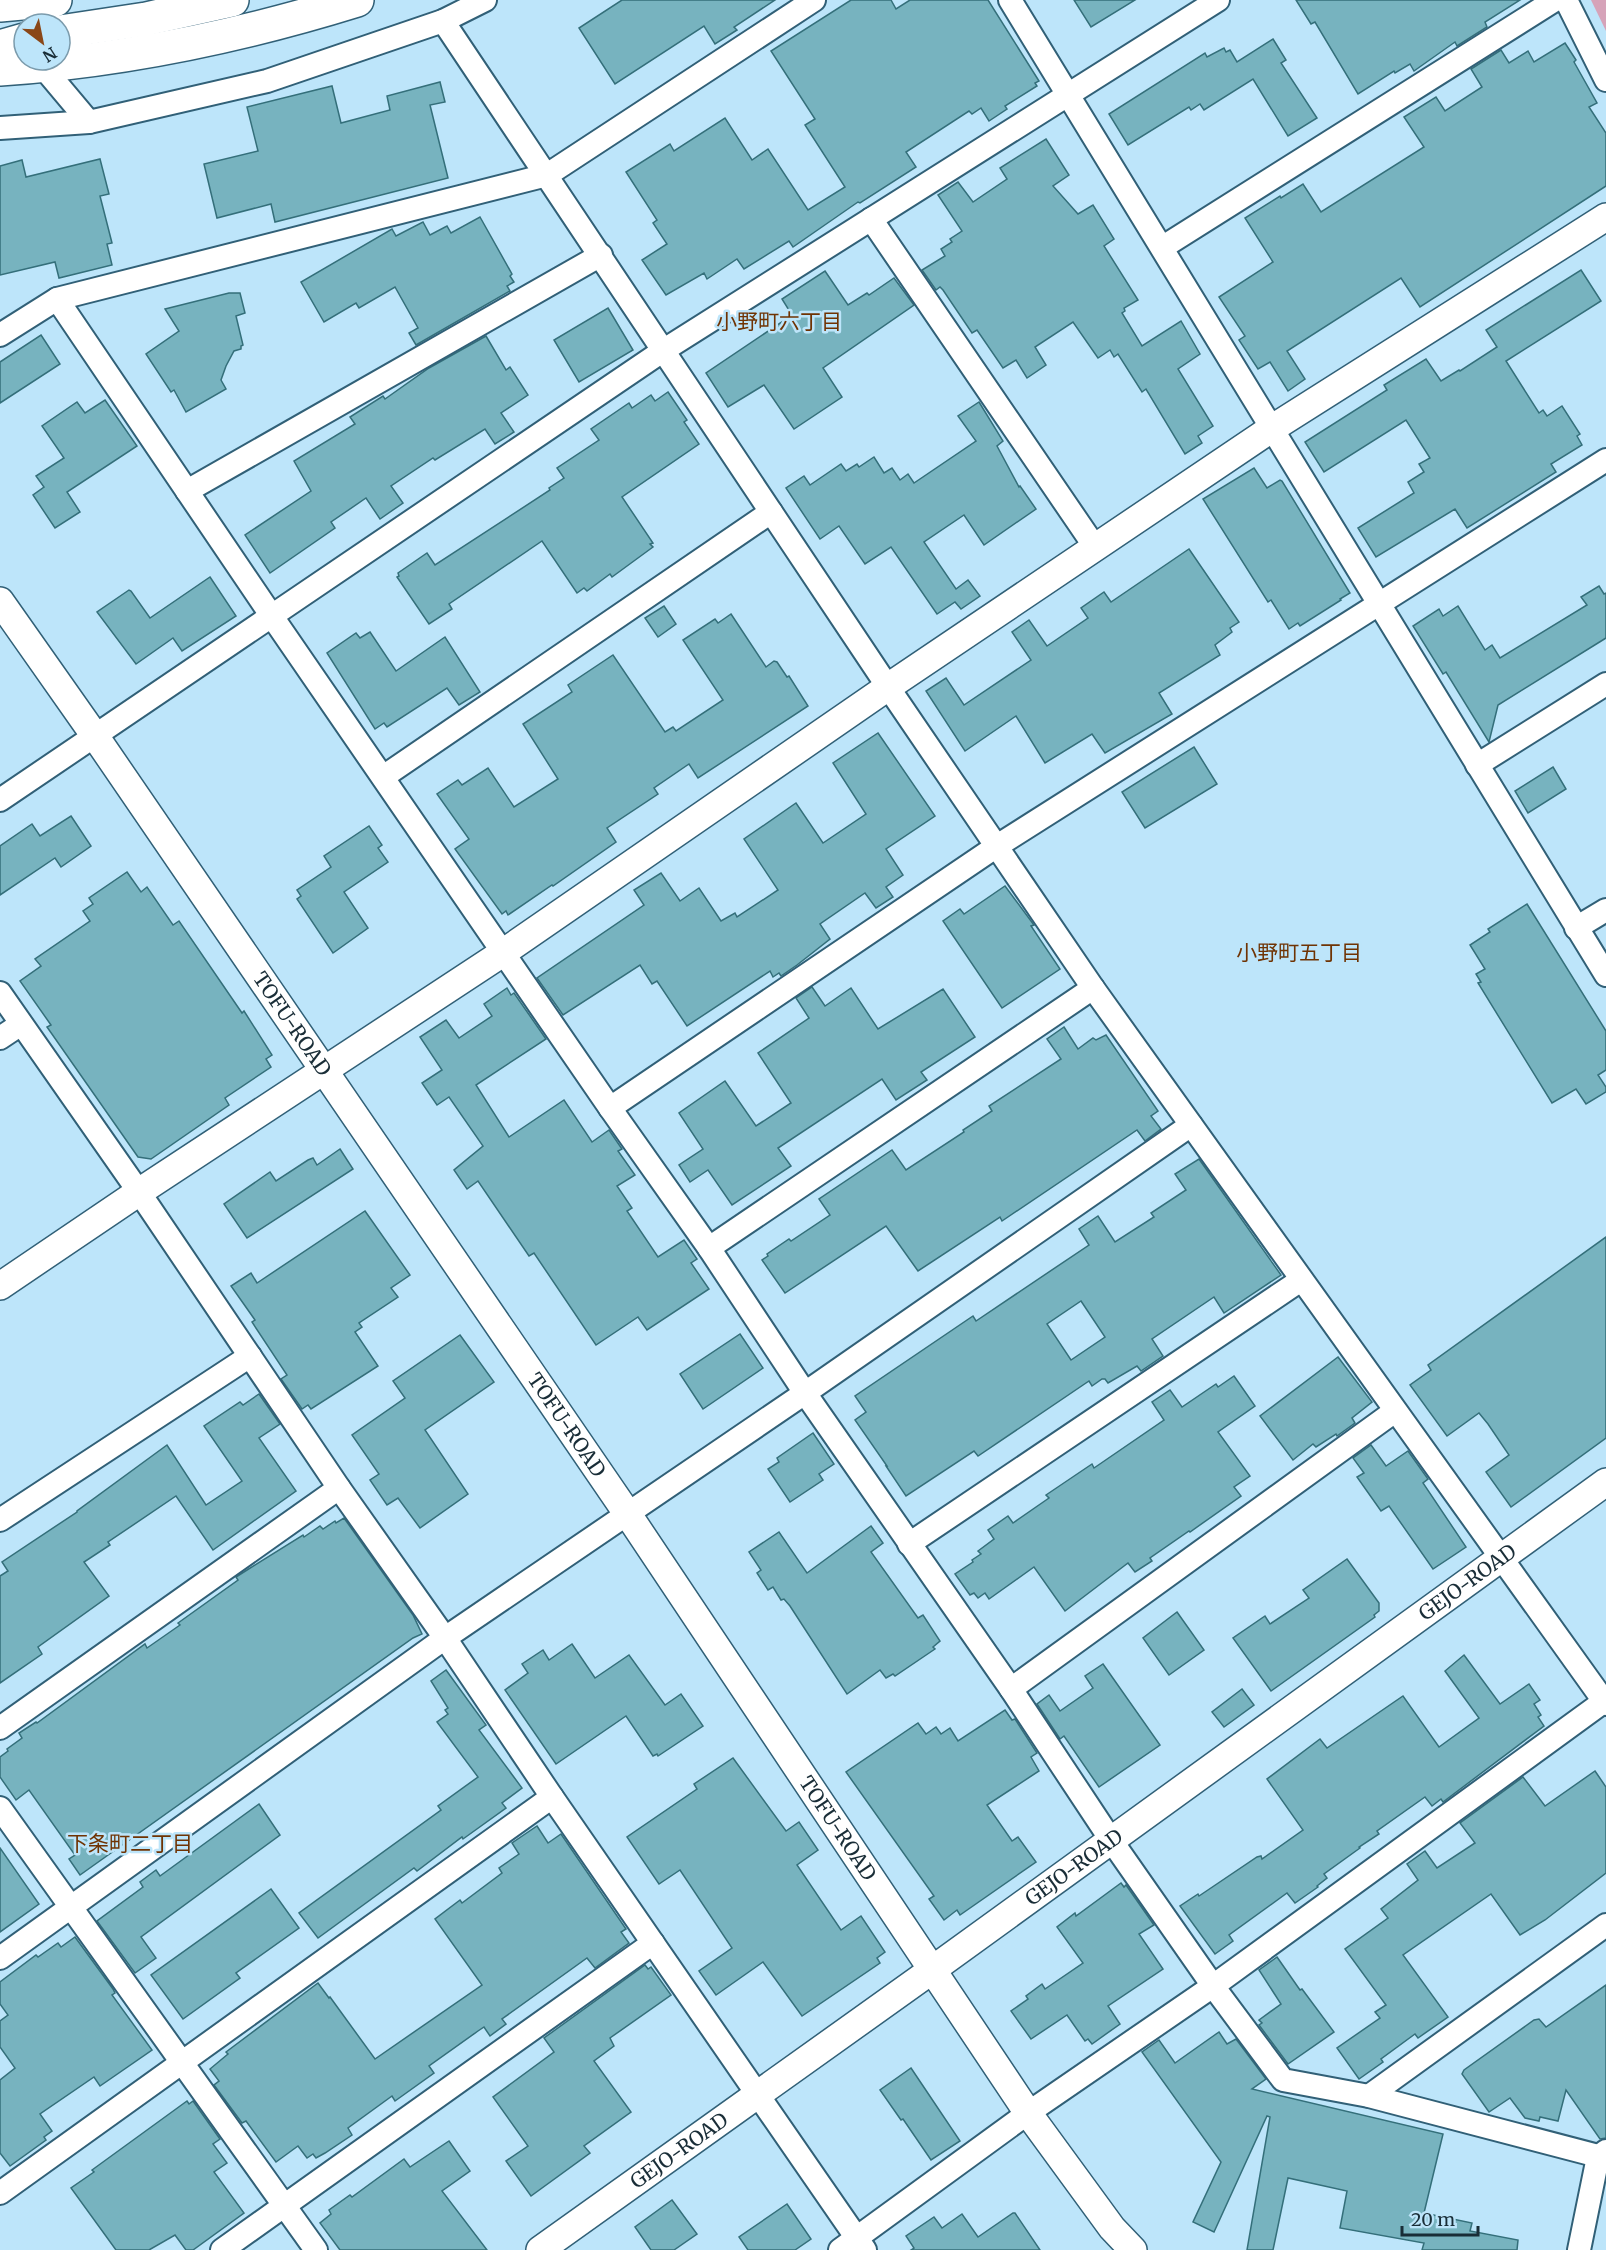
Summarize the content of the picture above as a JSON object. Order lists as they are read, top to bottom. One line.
{"streets":{"street":["TOFU-ROAD","GEJO-ROAD"]},"crossings":[["TOFU-ROAD","GEJO-ROAD"]],"districts":["小野町六丁目","小野町五丁目","下条町二丁目"],"scale_bar":"20 m","north":"bottom right"}
